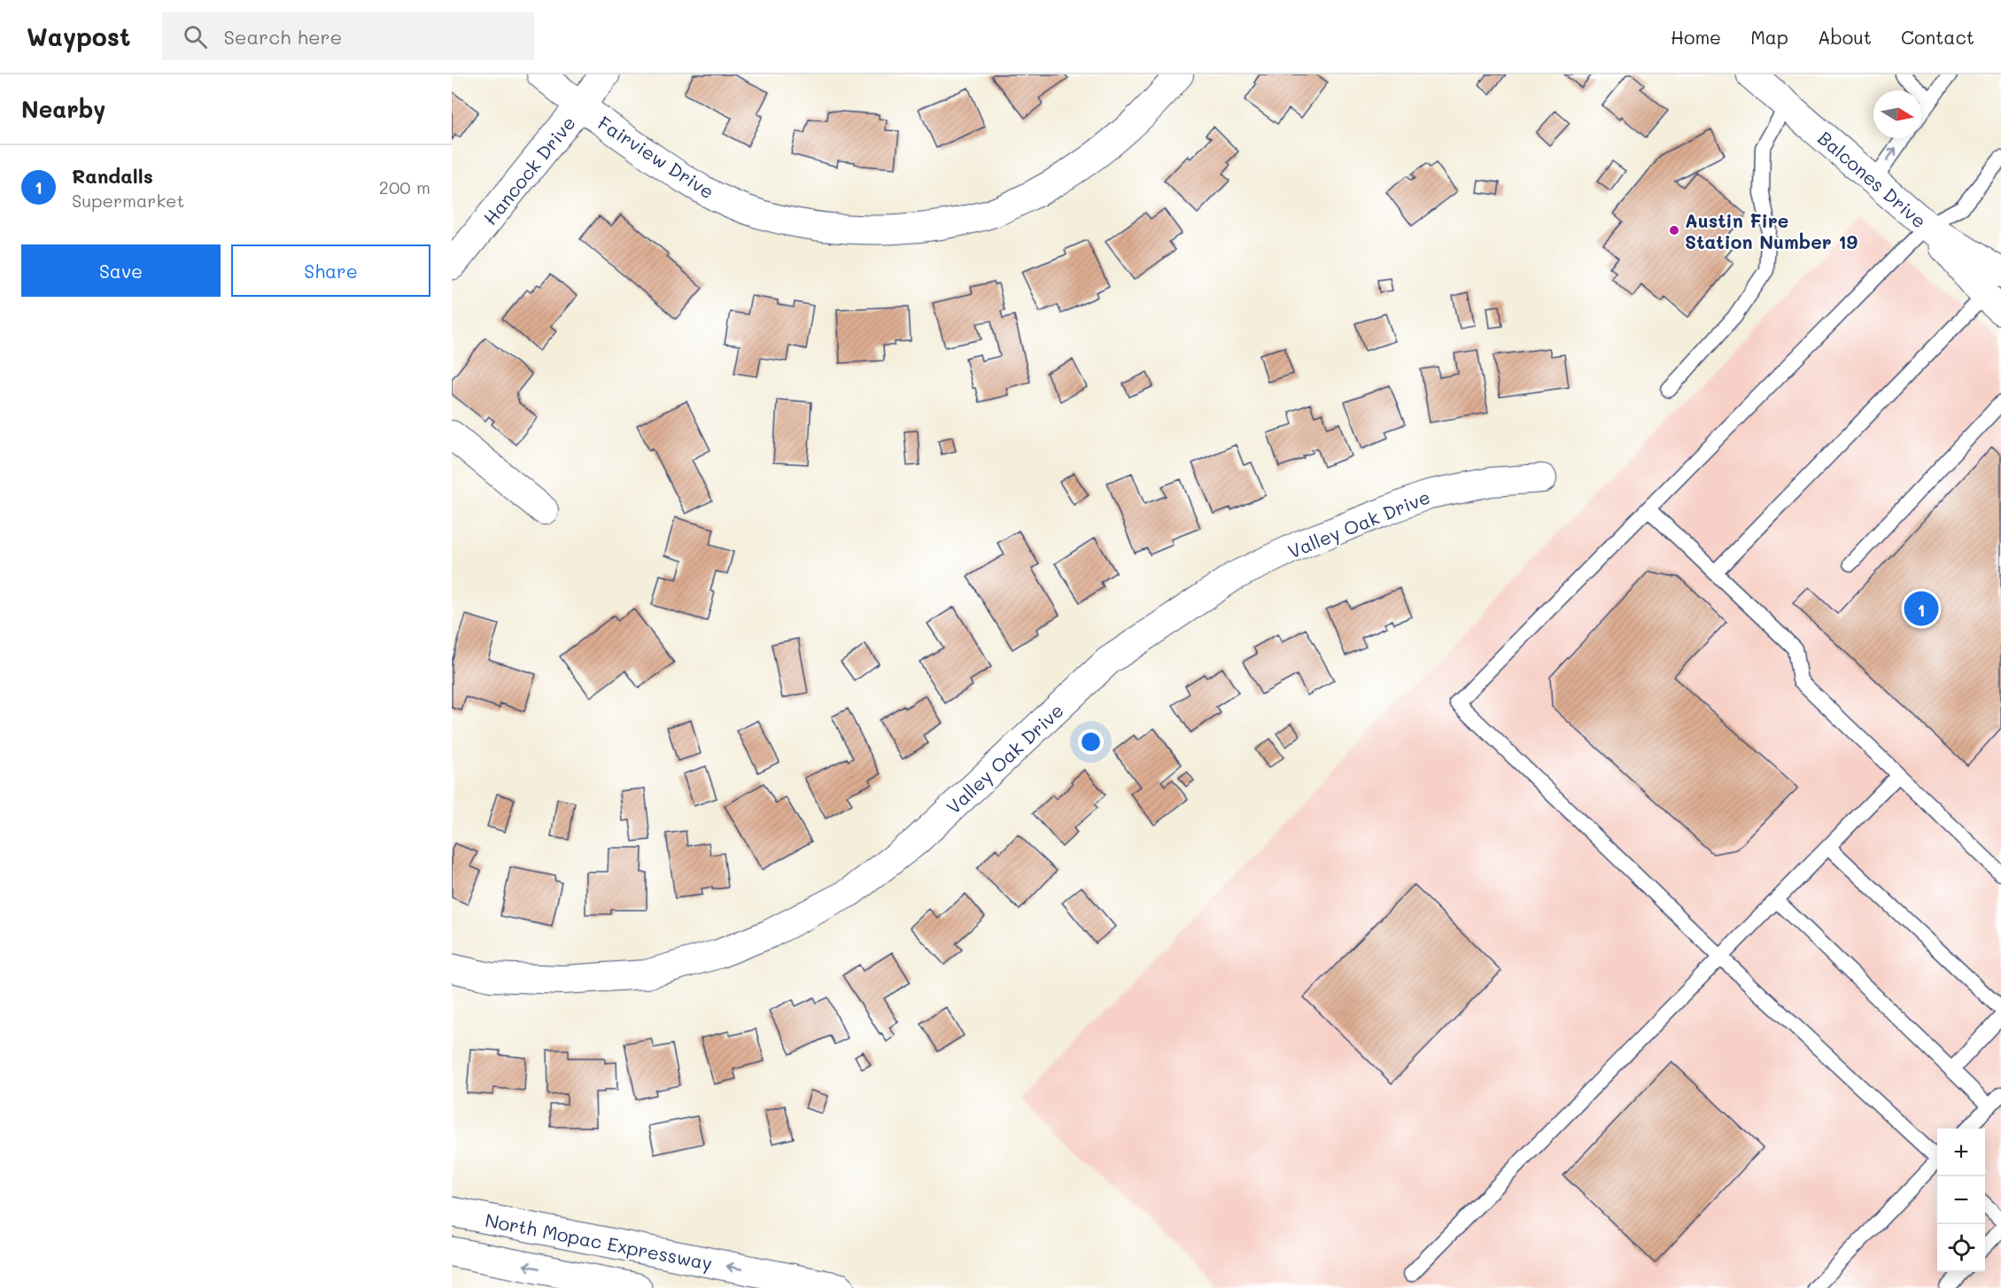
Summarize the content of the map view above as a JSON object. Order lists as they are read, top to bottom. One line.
{"streets":{"main road":["Hancock Drive","Balcones Drive","North Mopac Expressway"],"street":["Fairview Drive","Valley Oak Drive"]},"crossings":[["Fairview Drive","Hancock Drive"]],"places":["Austin Fire Station Number 19"],"north":"right","page":{"header":"Waypost","search":"Search here","nav":["Home","Map","About","Contact"],"heading":"Nearby","list":[{"mark":"1","name":"Randalls","note":"Supermarket","value":"200 m"}],"buttons":["Save","Share"],"pins":"1","map_buttons":["+","−"]}}
